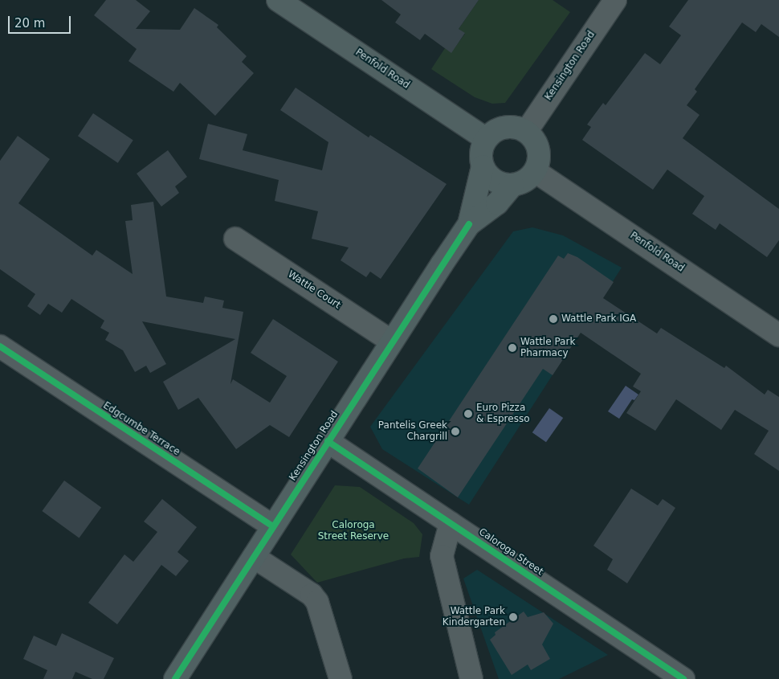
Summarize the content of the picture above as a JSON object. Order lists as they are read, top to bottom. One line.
{"streets":{"main road":["Kensington Road","Penfold Road"],"street":["Wattle Court","Edgcumbe Terrace","Caloroga Street"]},"crossings":[["Kensington Road","Penfold Road"],["Kensington Road","Wattle Court"],["Kensington Road","Edgcumbe Terrace"],["Kensington Road","Caloroga Street"]],"parks":["Caloroga Street Reserve"],"places":["Wattle Park IGA","Wattle Park Pharmacy","Euro Pizza & Espresso","Pantelis Greek Chargrill","Wattle Park Kindergarten"],"scale_bar":"20 m"}
